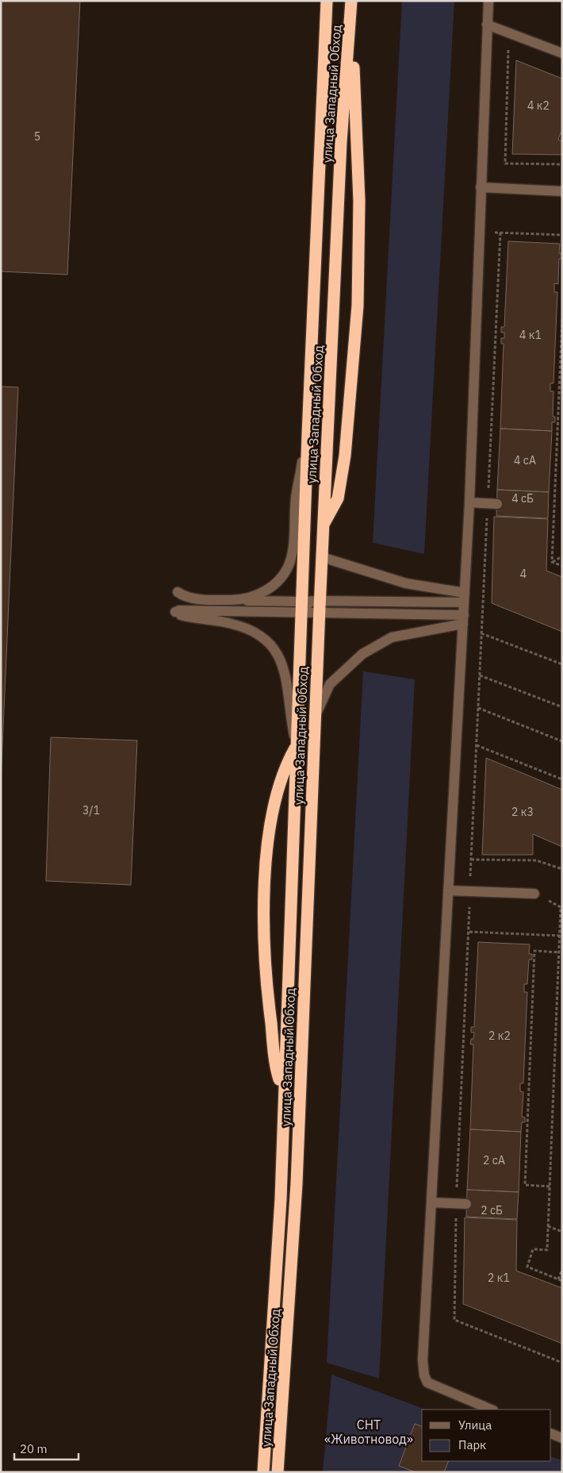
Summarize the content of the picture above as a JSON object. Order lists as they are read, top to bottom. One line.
{"streets":{"highway":["улица Западный Обход"]},"parks":["СНТ «Животновод»"],"house_numbers":["4 к2","5","4 к1","4 сА","4 сБ","4","3/1","2 к3","2 к2","2 сА","2 сБ","2 к1"],"legend":["Улица","Парк"],"scale_bar":"20 m"}
